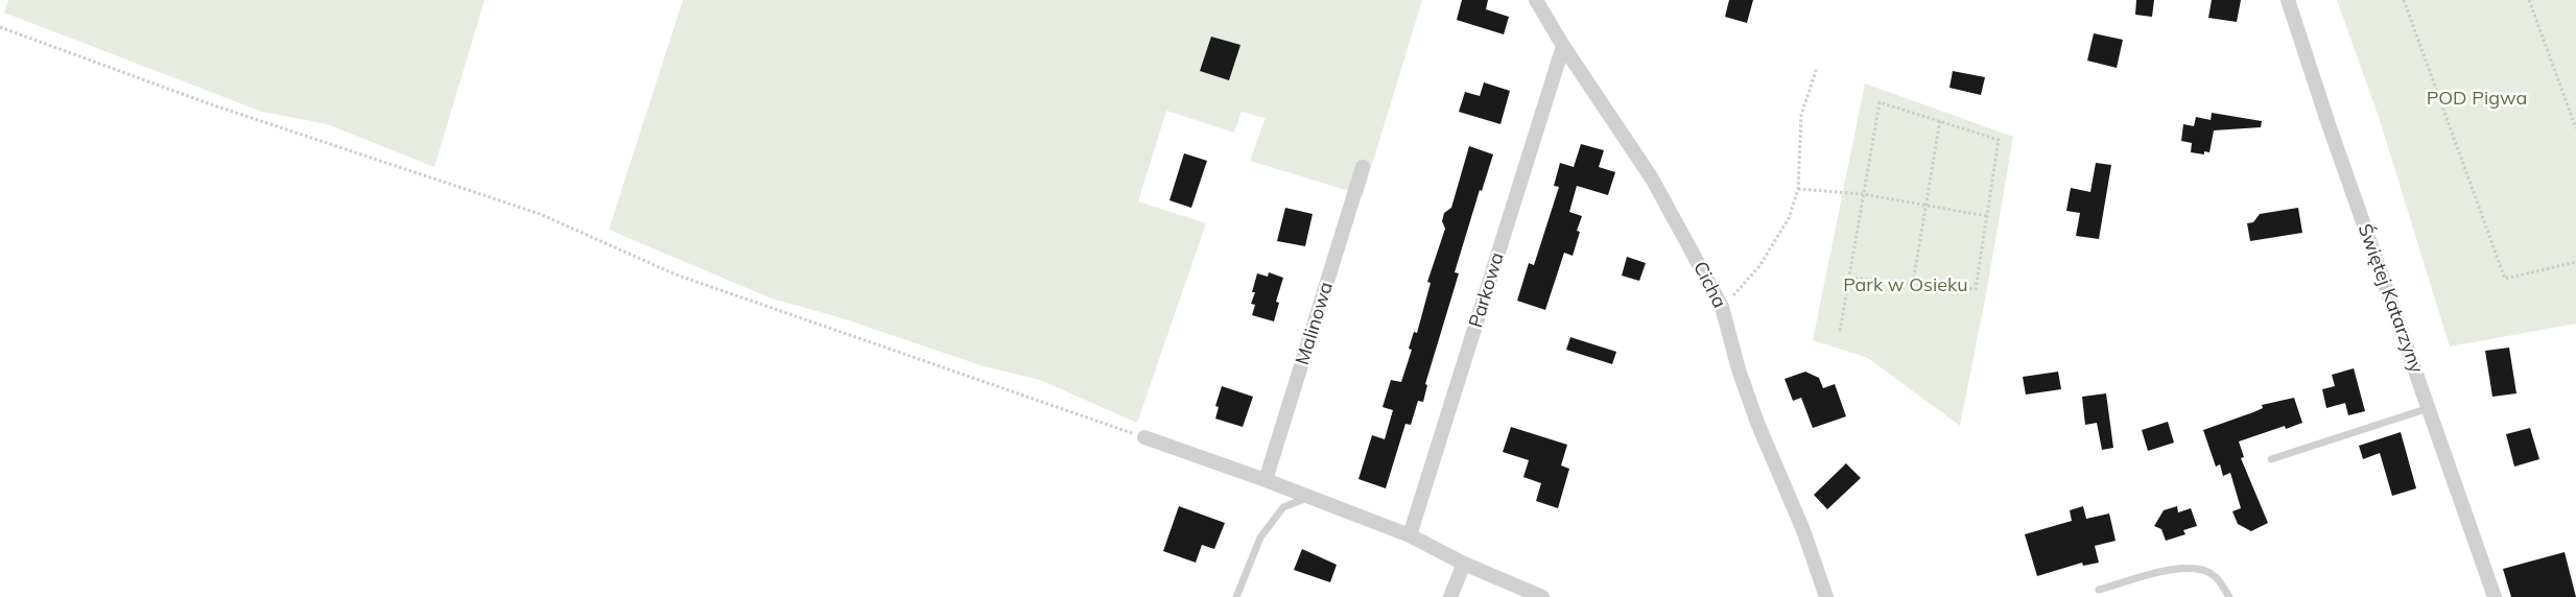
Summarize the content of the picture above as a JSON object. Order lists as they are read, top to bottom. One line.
{"streets":{"street":["Cicha","Parkowa","Świętej Katarzyny","Malinowa"]},"crossings":[["Cicha","Parkowa"]],"parks":["POD Pigwa","Park w Osieku"]}
